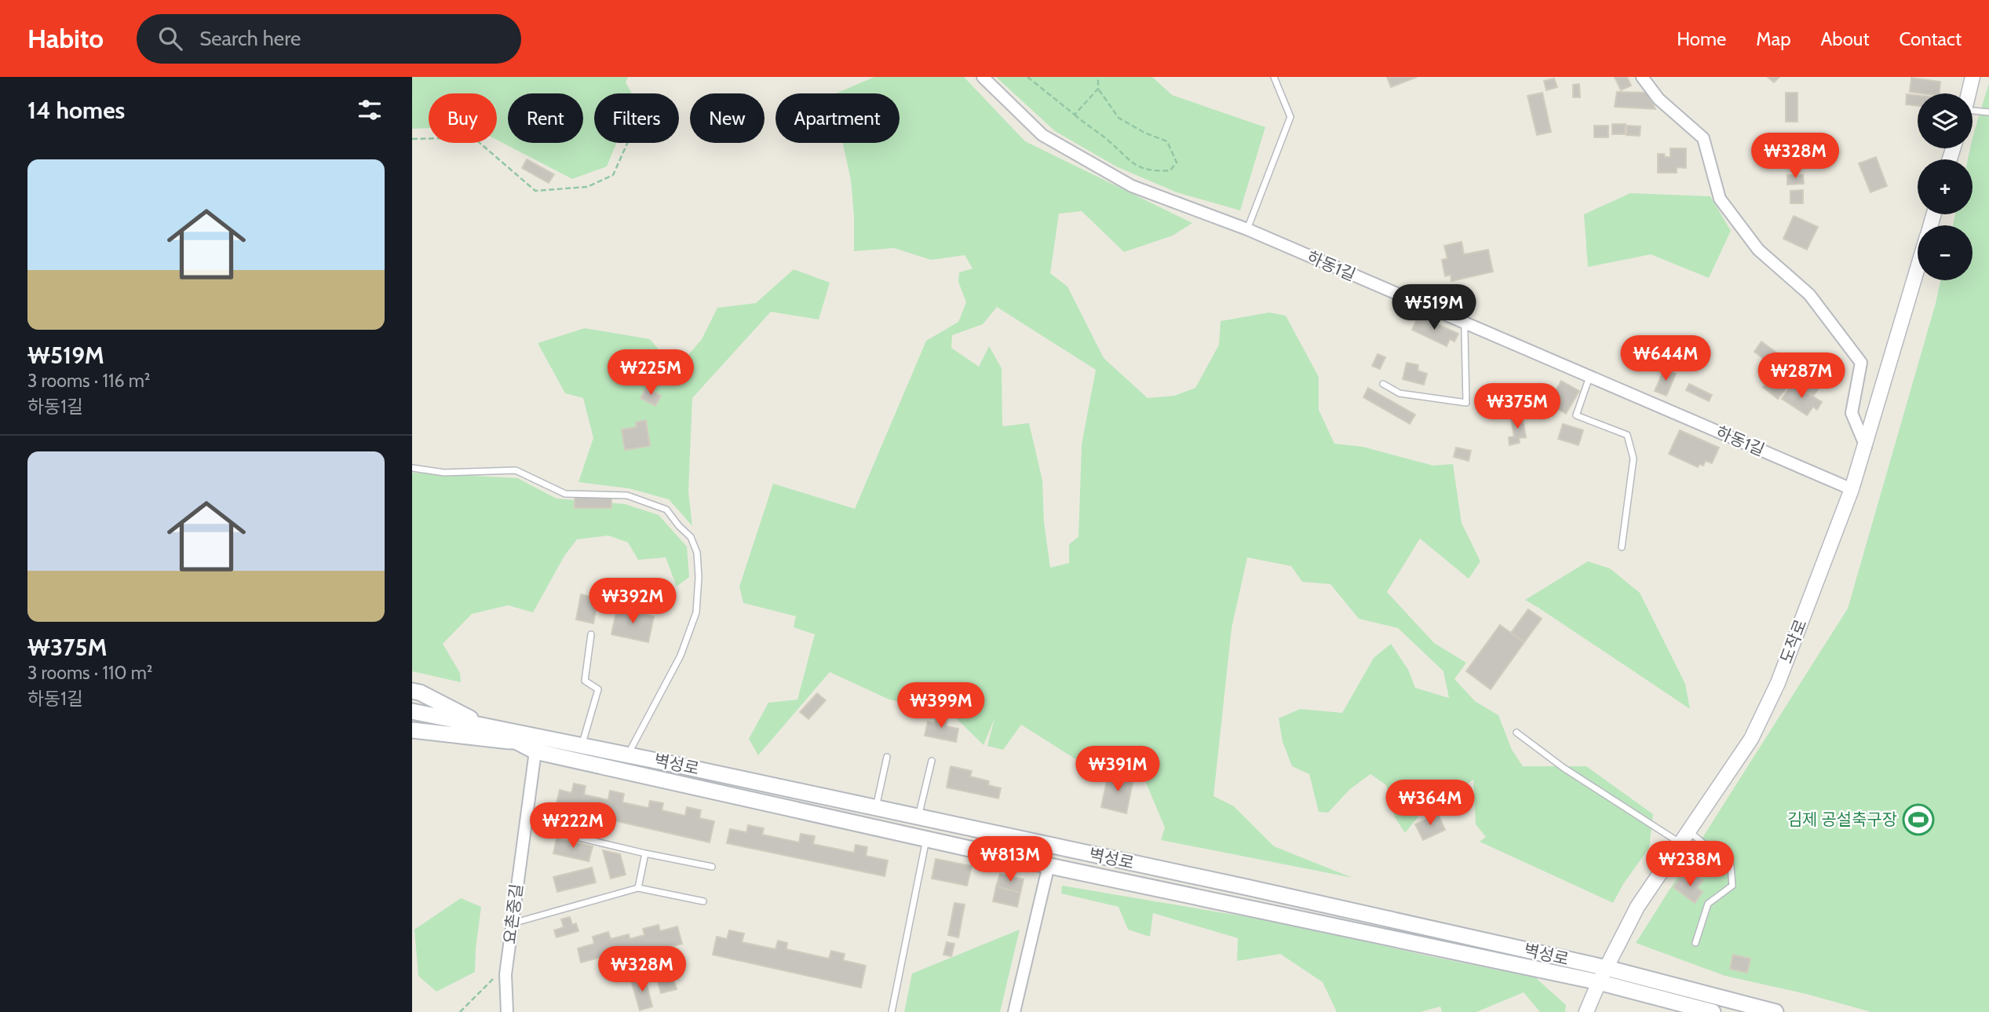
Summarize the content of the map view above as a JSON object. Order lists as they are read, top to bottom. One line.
{"streets":{"main road":["벽성로"],"street":["하동1길","도작로","요촌중길"]},"crossings":[["하동1길","도작로"],["도작로","벽성로"],["벽성로","요촌중길"]],"places":{"sports":["김제 공설축구장"]},"page":{"header":"Habito","search":"Search here","nav":["Home","Map","About","Contact"],"heading":"14 homes","map_buttons":["+","−"],"chip":["Buy","Rent","Filters","New","Apartment"],"price":["₩328M","₩519M","₩644M","₩225M","₩287M","₩375M","₩392M","₩399M","₩391M","₩364M","₩222M","₩813M","₩238M","₩328M"],"list":[{"name":"₩519M","note":"3 rooms · 116 m² · 하동1길"},{"name":"₩375M","note":"3 rooms · 110 m² · 하동1길"}]}}
